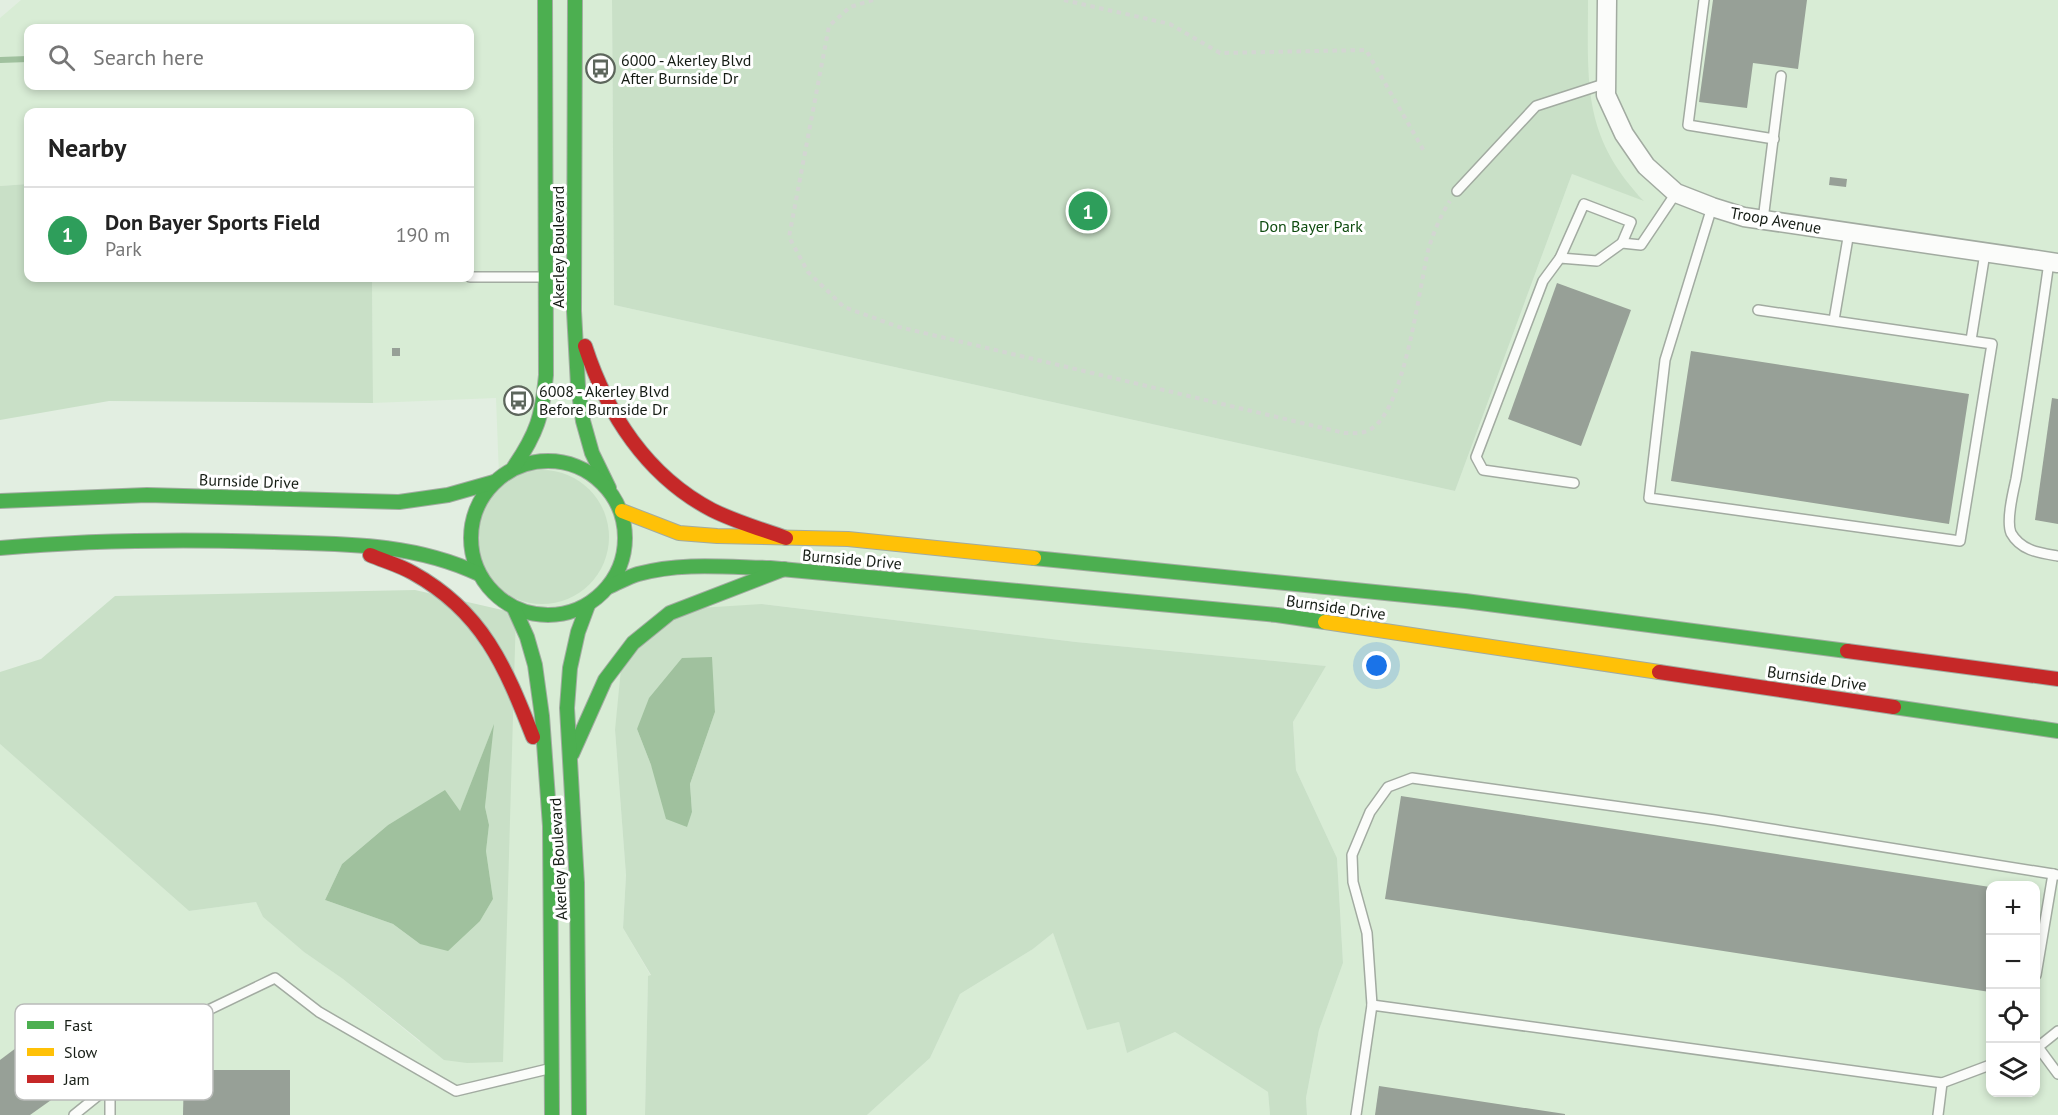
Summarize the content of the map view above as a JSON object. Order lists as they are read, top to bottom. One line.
{"streets":{"main road":["Akerley Boulevard","Burnside Drive"],"street":["Troop Avenue"]},"crossings":[["Akerley Boulevard","Burnside Drive"]],"parks":["Don Bayer Park"],"places":{"bus stop":["6000 - Akerley Blvd After Burnside Dr","6008 - Akerley Blvd Before Burnside Dr"]},"legend":["Fast","Slow","Jam"],"page":{"search":"Search here","heading":"Nearby","list":[{"mark":"1","name":"Don Bayer Sports Field","note":"Park","value":"190 m"}],"pins":"1","map_buttons":["+","−"]}}
